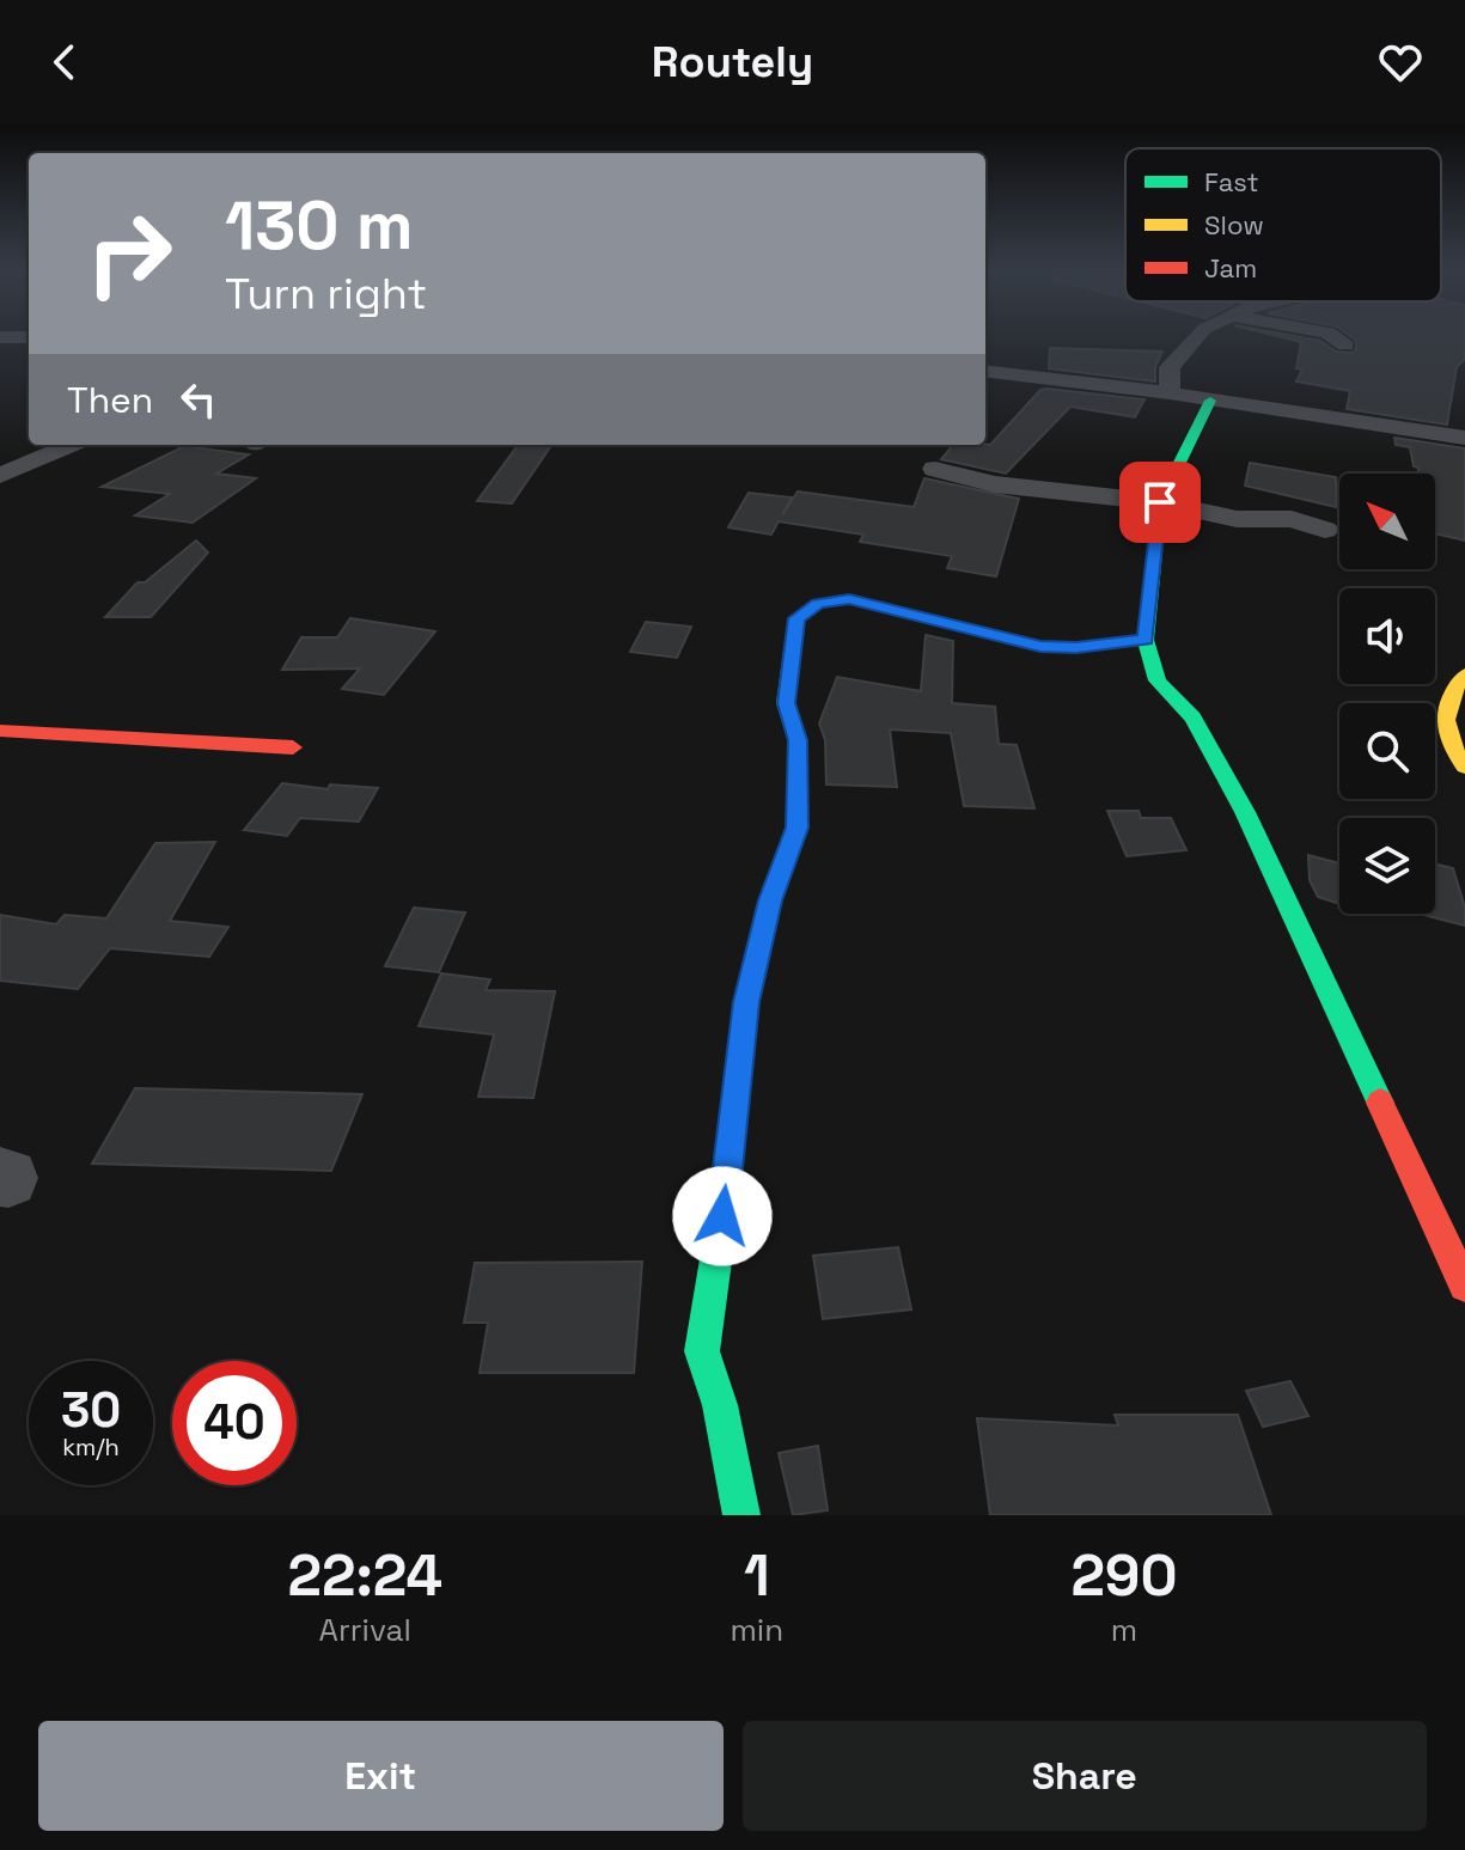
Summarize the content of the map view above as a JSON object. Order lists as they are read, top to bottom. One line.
{"legend":["Fast","Slow","Jam"],"north":"top left","page":{"header":"Routely","turn":["130 m","Turn right"],"then":"Then","speed":"30 km/h","limit":"40","eta":["22:24","Arrival","1","min","290","m"],"buttons":["Exit","Share"]}}
